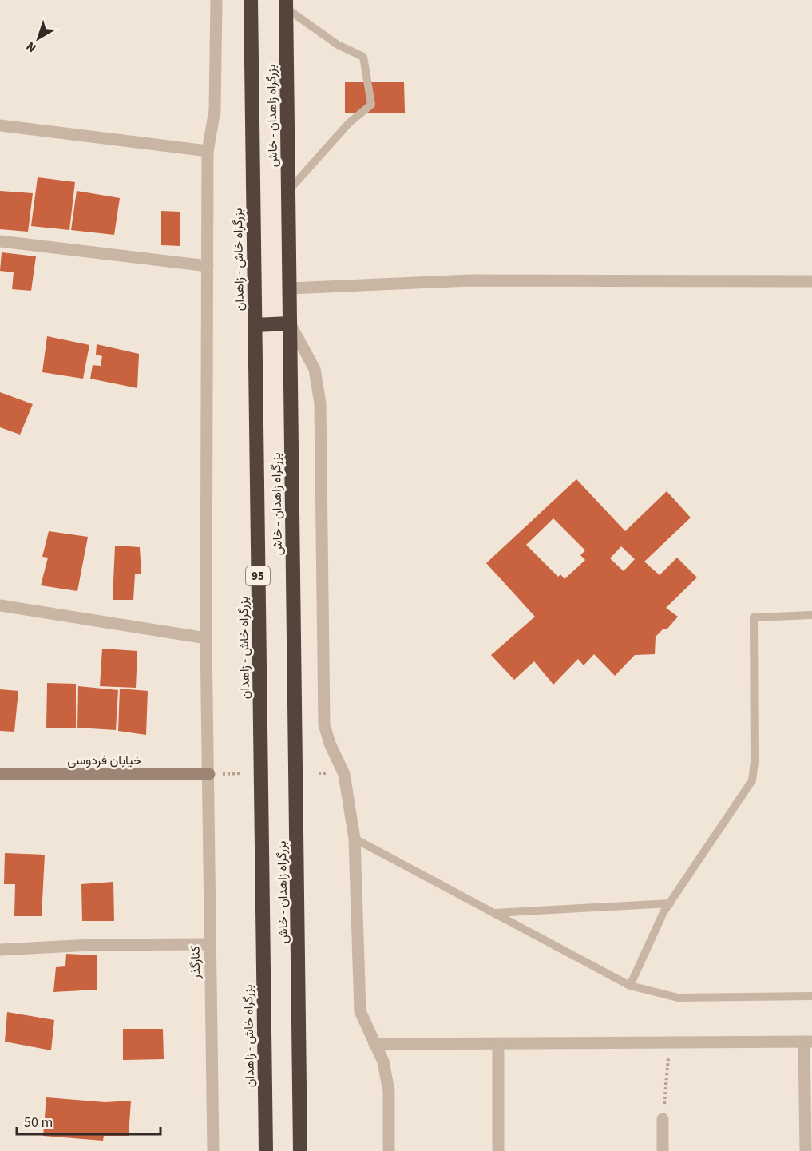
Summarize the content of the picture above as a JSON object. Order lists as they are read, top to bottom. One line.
{"streets":{"highway":["بزرگراه زاهدان - خاش","بزرگراه خاش - زاهدان","95"],"street":["خیابان فردوسی","کنارگذر"]},"crossings":[["خیابان فردوسی","کنارگذر"]],"scale_bar":"50 m","north":"bottom left"}
